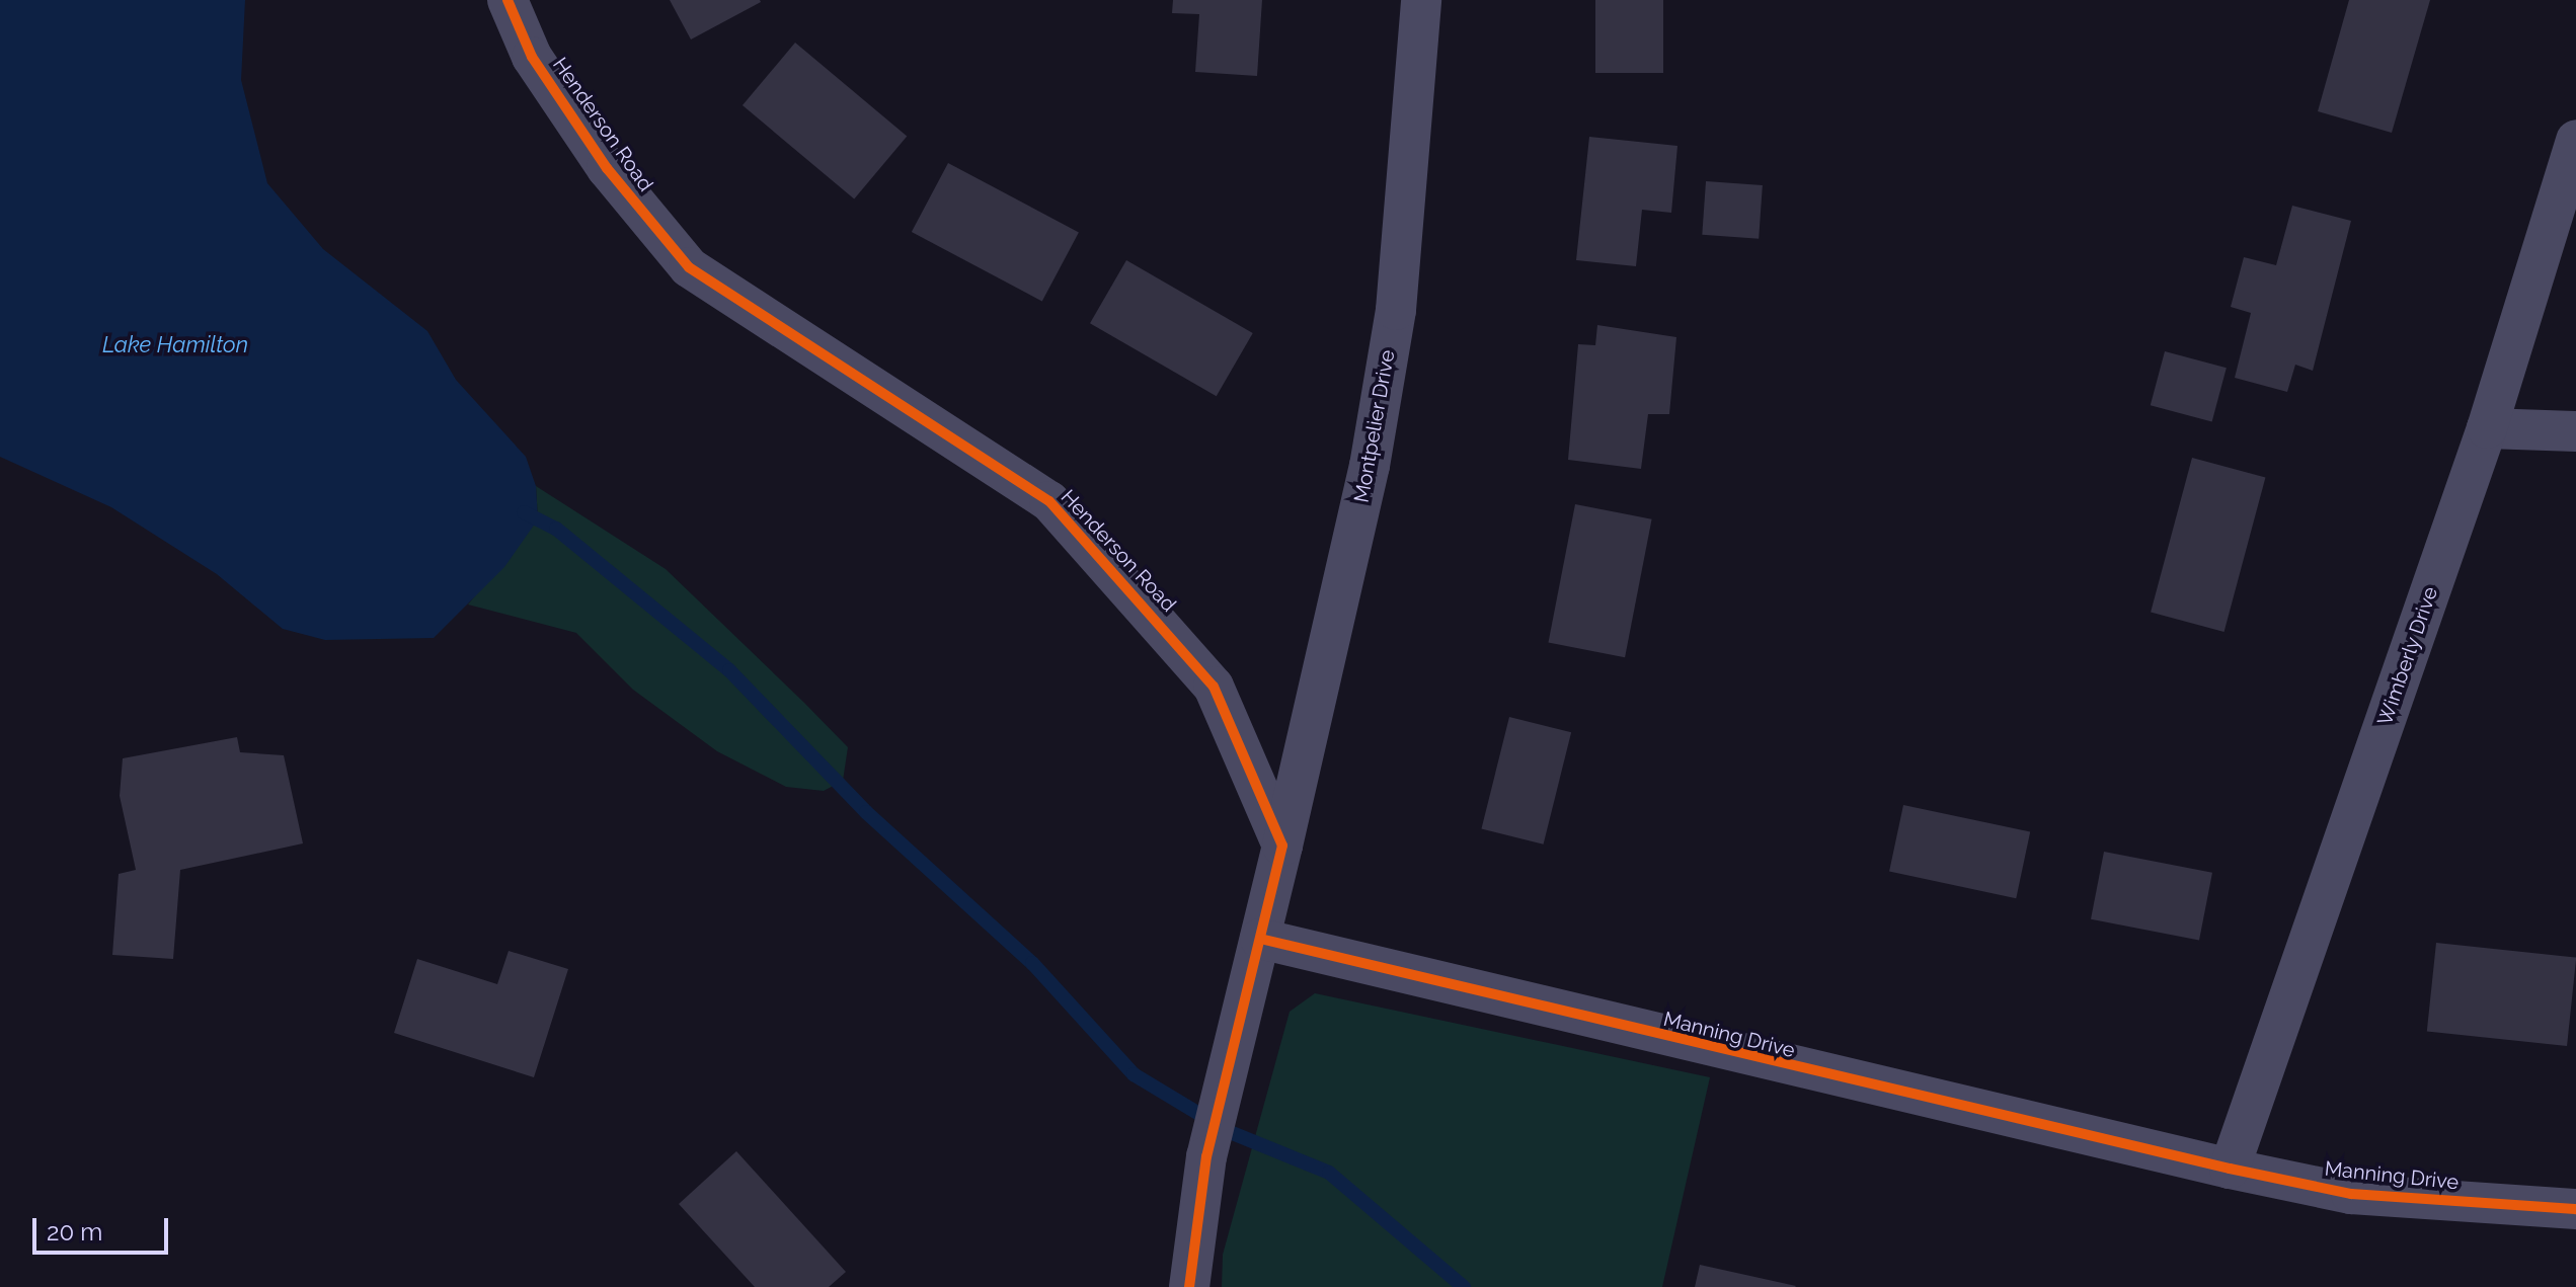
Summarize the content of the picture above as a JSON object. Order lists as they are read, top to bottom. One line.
{"streets":{"street":["Henderson Road","Montpelier Drive","Wimberly Drive","Manning Drive"]},"crossings":[["Henderson Road","Montpelier Drive"],["Wimberly Drive","Manning Drive"]],"water":["Lake Hamilton"],"scale_bar":"20 m"}
